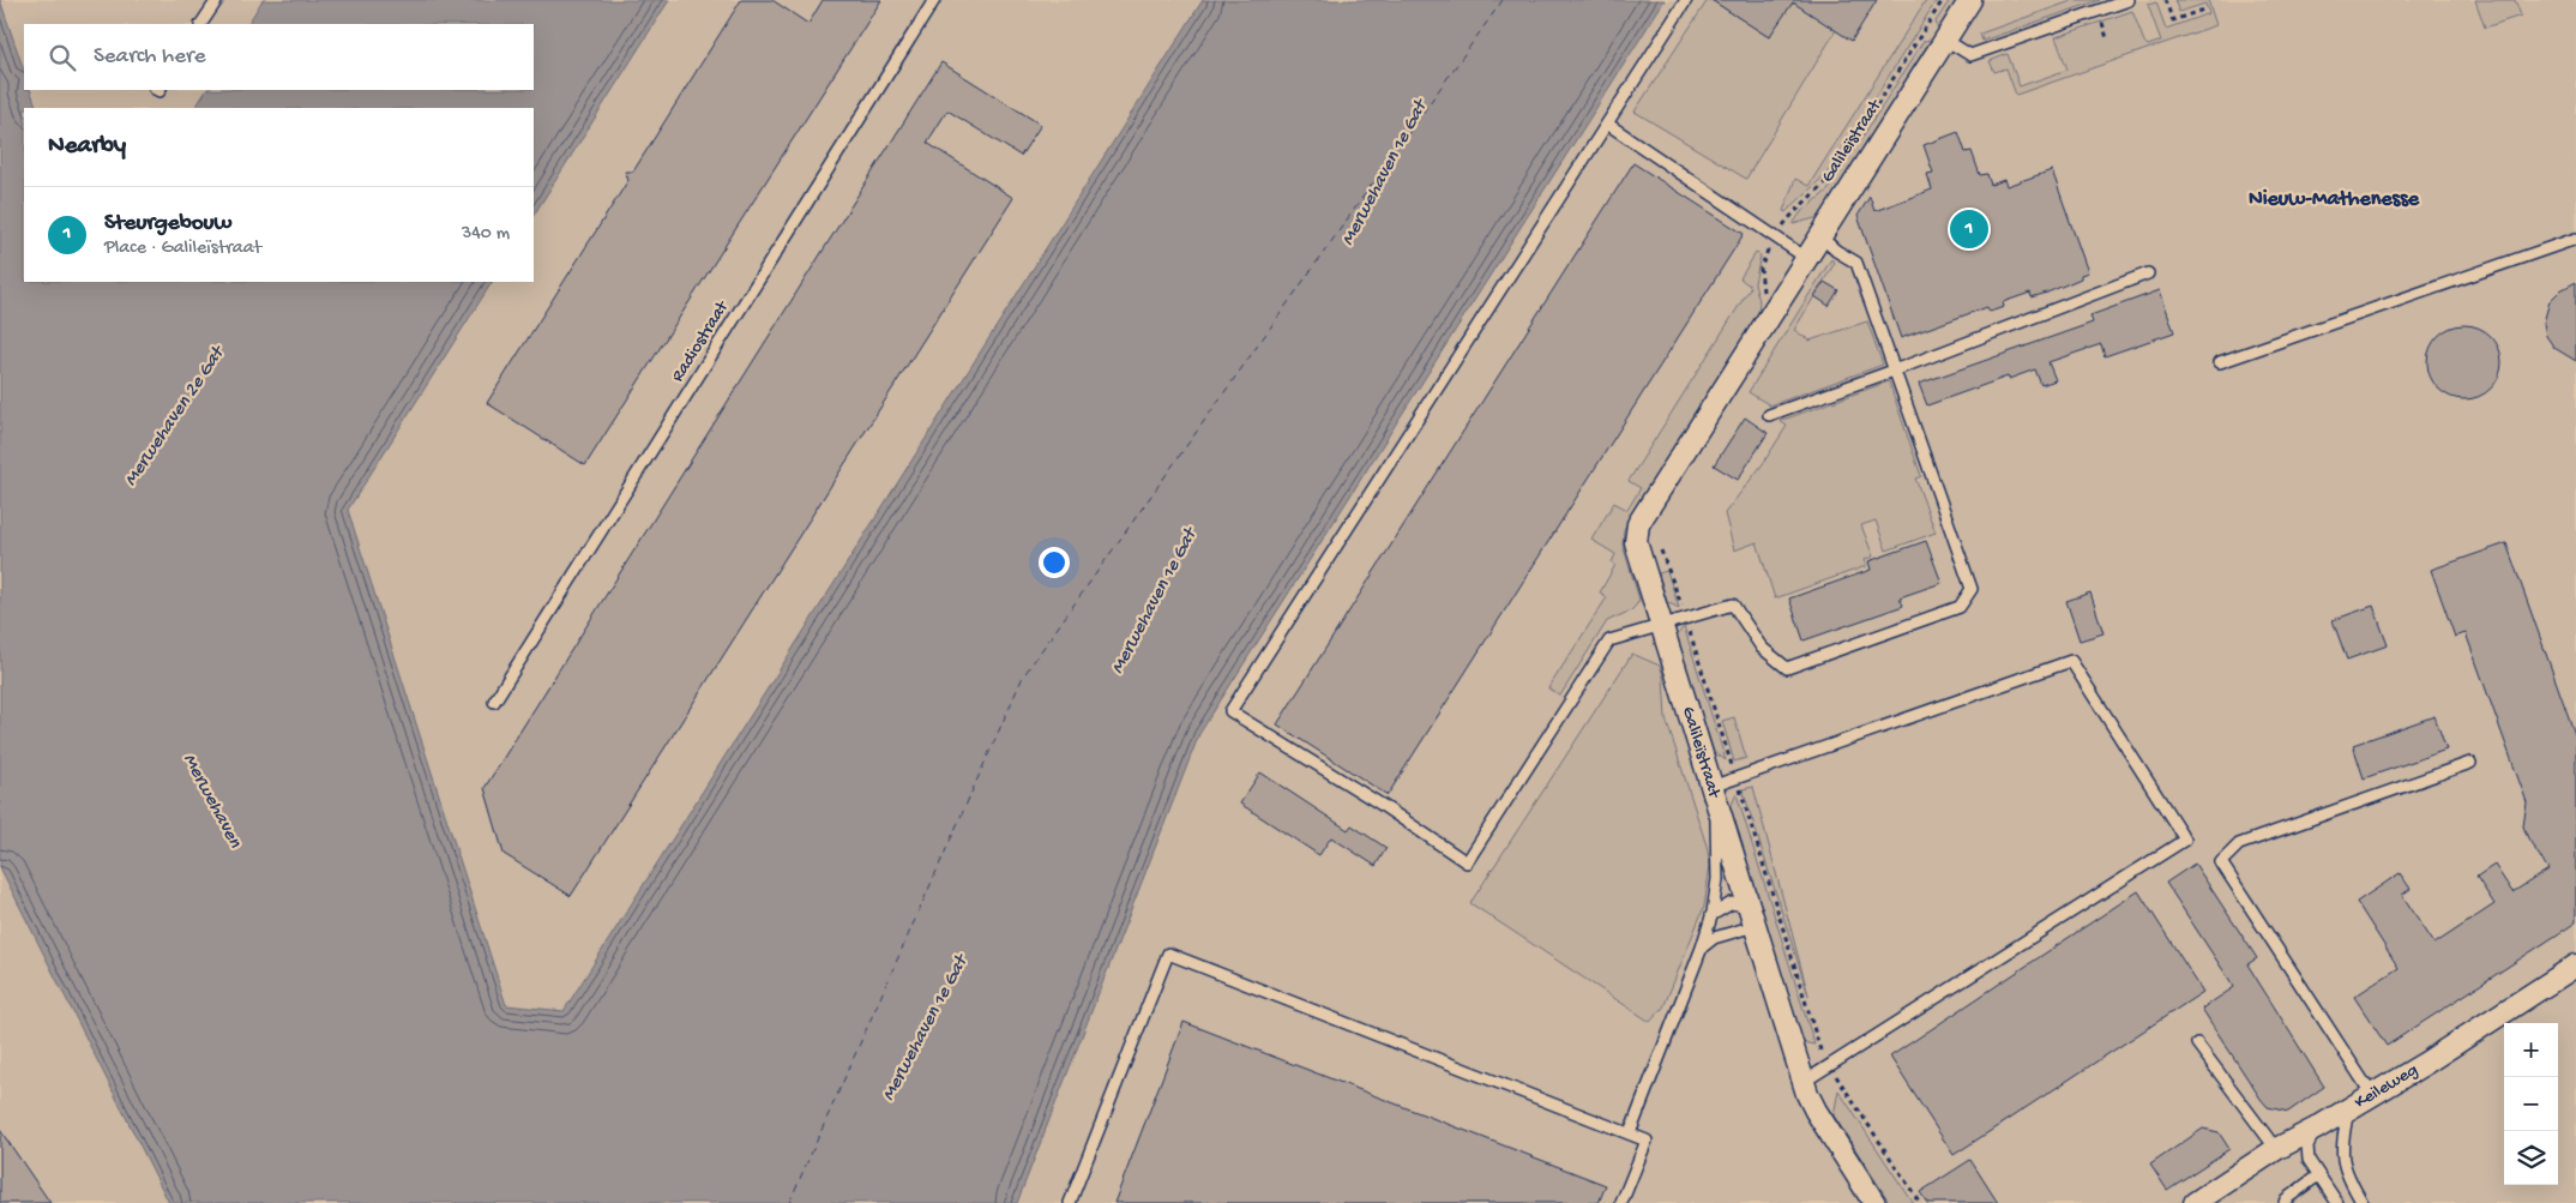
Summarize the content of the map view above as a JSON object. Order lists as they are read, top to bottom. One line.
{"streets":{"street":["Galileïstraat","Keileweg"],"lane":["Radiostraat"]},"districts":["Nieuw-Mathenesse"],"water":["Merwehaven 1e Gat","Merwehaven 2e Gat","Merwehaven"],"page":{"search":"Search here","heading":"Nearby","list":[{"mark":"1","name":"Steurgebouw","note":"Place · Galileïstraat","value":"340 m"}],"pins":"1","map_buttons":["+","−"]}}
